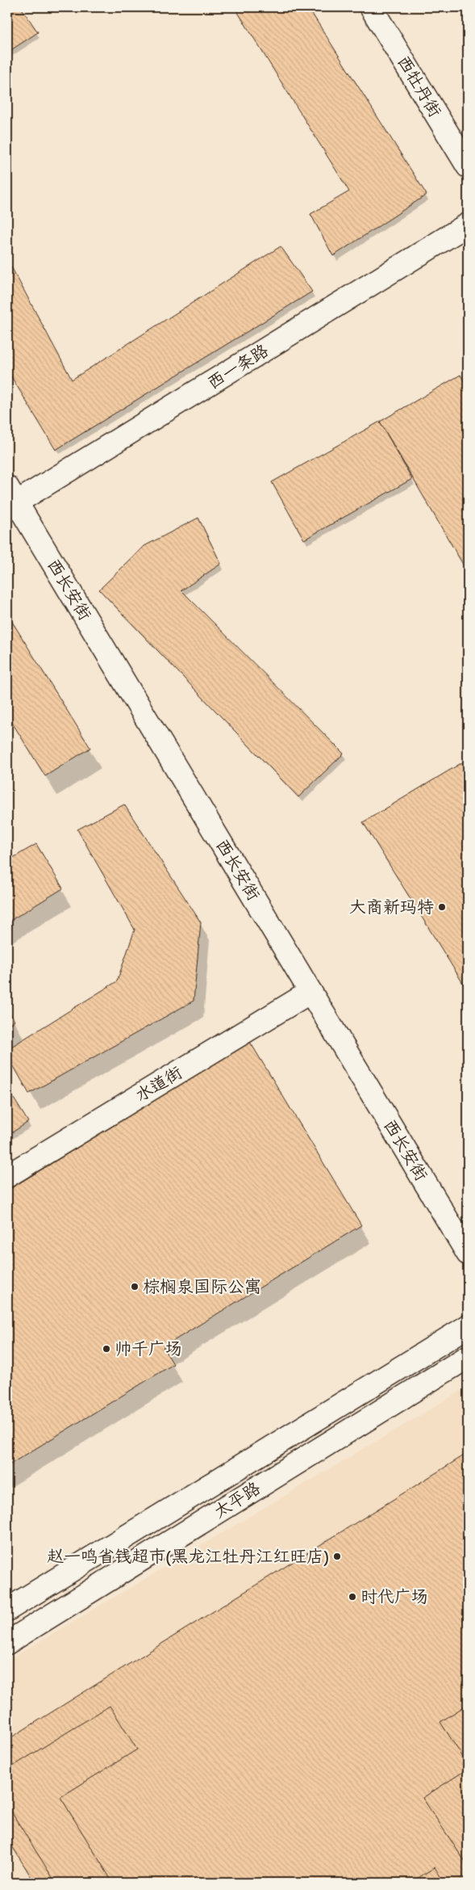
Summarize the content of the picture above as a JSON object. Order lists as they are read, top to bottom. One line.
{"streets":{"street":["西牡丹街","西一条路","西长安街","水道街","太平路"]},"crossings":[["西一条路","西长安街"],["西长安街","水道街"]],"places":["大商新玛特","棕榈泉国际公寓","帅千广场","赵一鸣省钱超市(黑龙江牡丹江红旺店)","时代广场"]}
